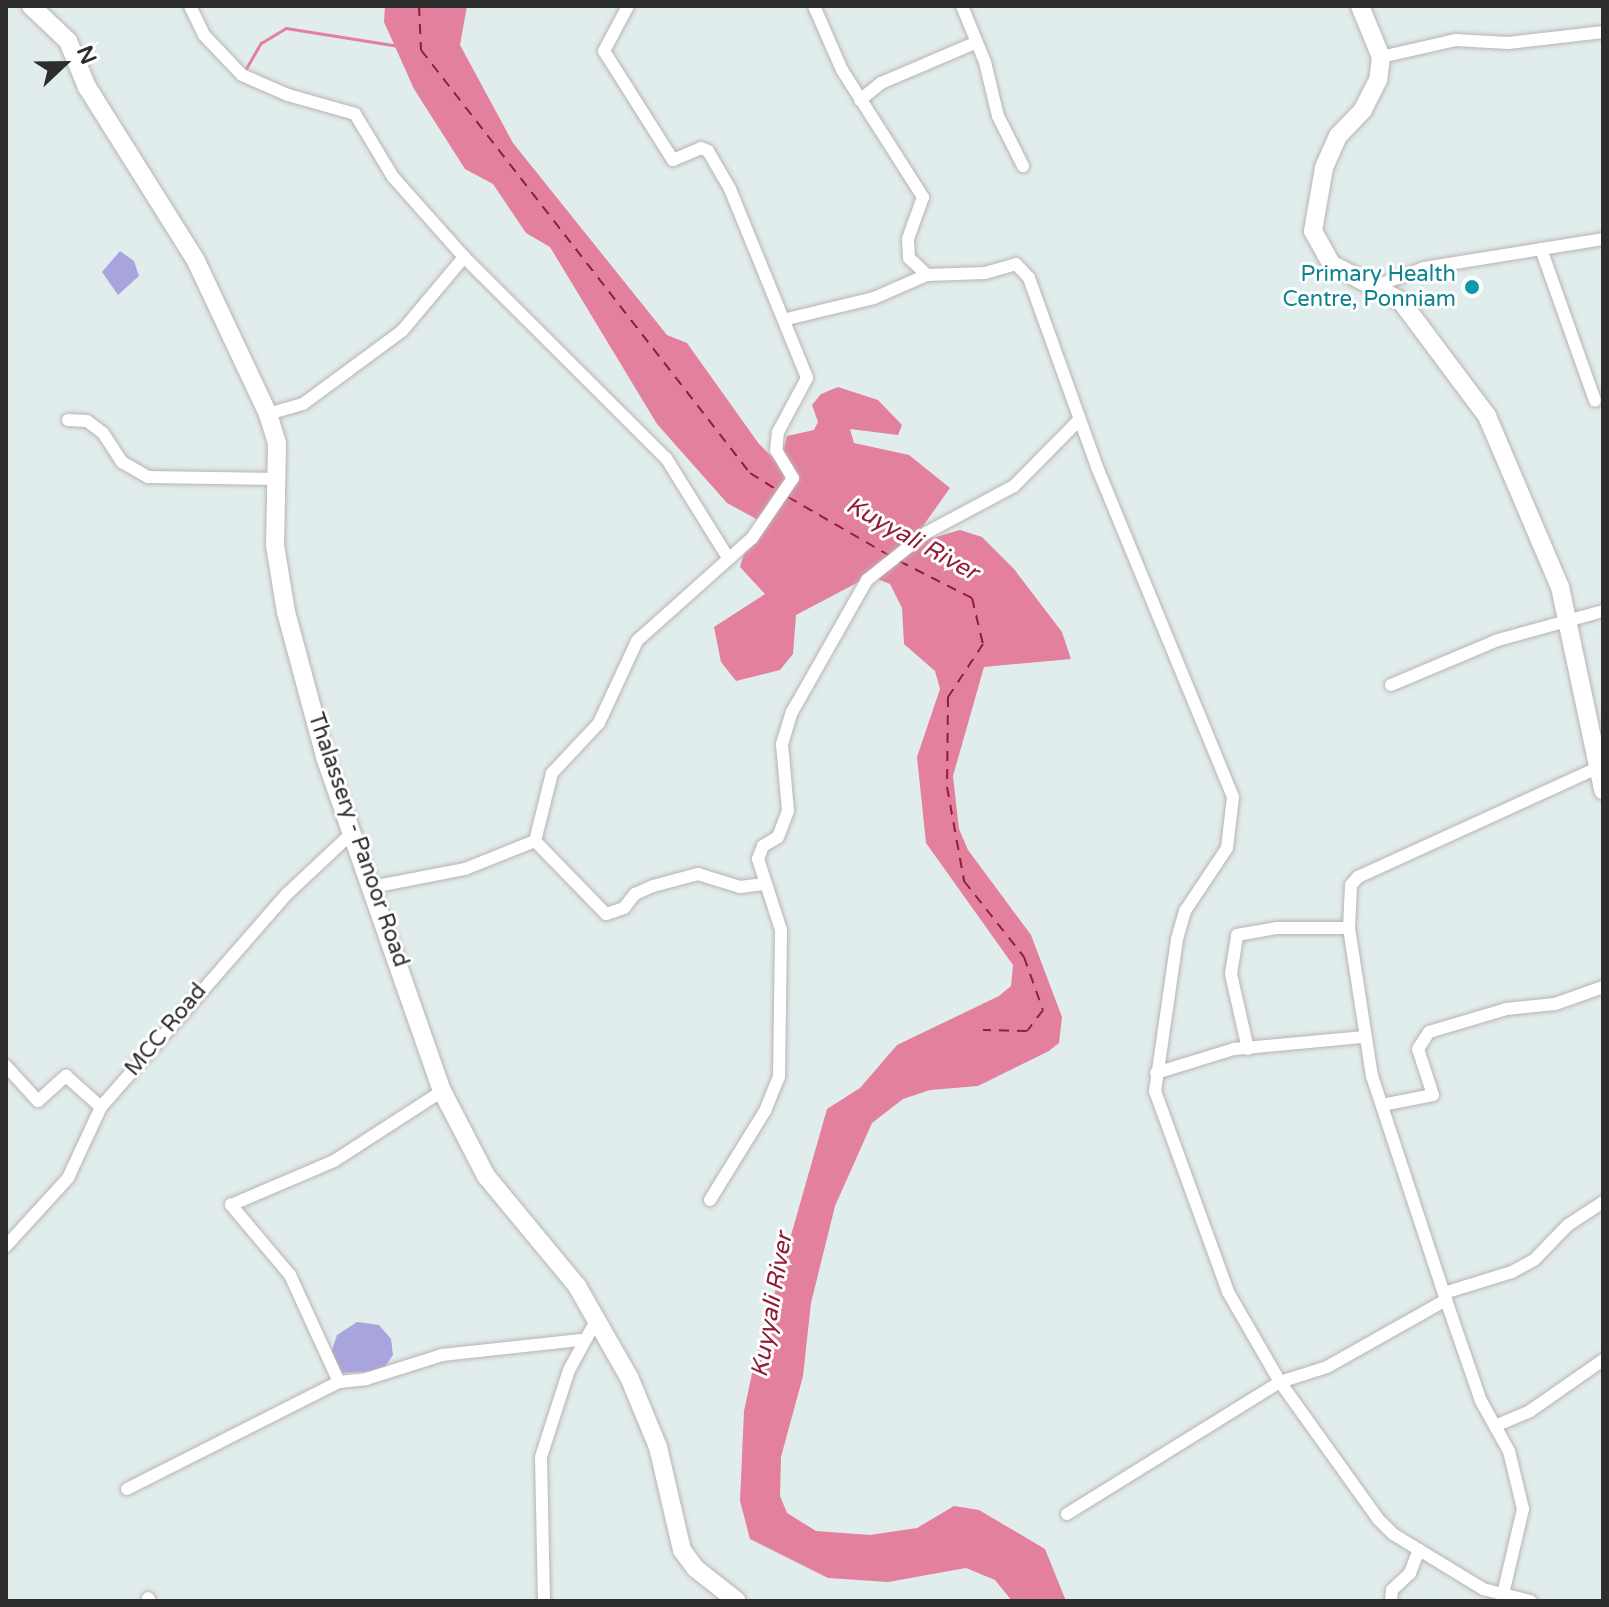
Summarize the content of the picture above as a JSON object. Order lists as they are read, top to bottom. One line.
{"streets":{"main road":["Thalassery - Panoor Road"],"street":["MCC Road"]},"crossings":[["Thalassery - Panoor Road","MCC Road"]],"water":["Kuyyali River"],"places":["Primary Health Centre, Ponniam"],"north":"right"}
